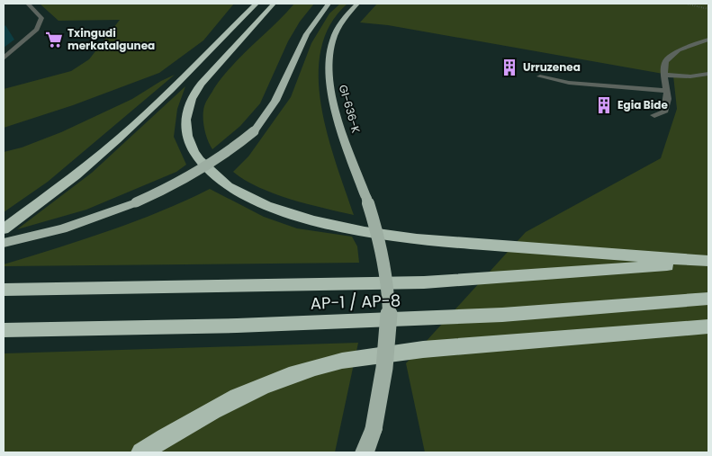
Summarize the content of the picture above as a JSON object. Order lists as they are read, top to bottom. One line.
{"streets":{"highway":["GI-636-K","AP-1 / AP-8"]},"places":{"supermarket":["Txingudi merkatalgunea"],"building":["Urruzenea","Egia Bide"]}}
